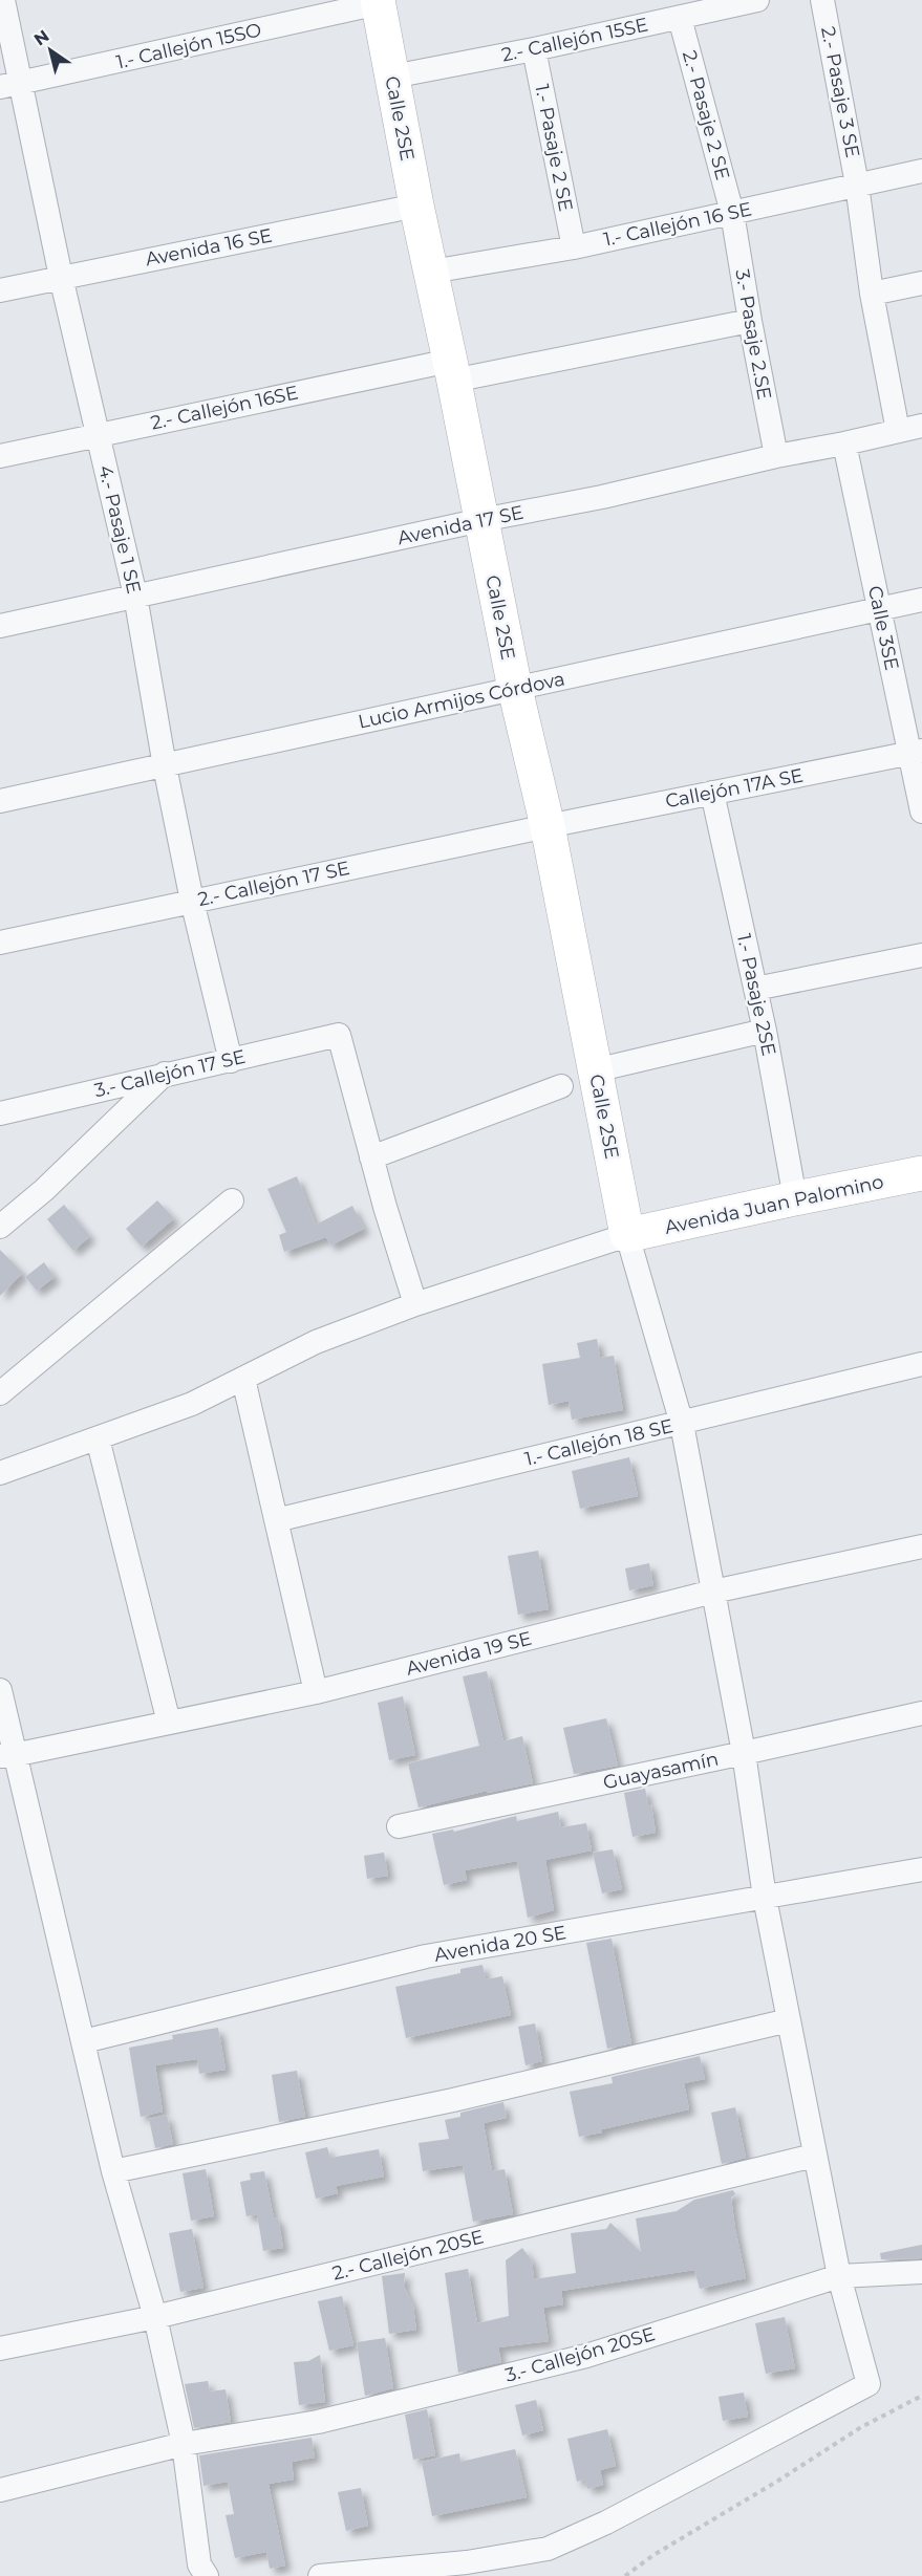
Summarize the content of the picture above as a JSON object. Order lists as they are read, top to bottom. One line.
{"streets":{"street":["2.- Callejón 15SE","1.- Callejón 15SO","2.- Pasaje 3 SE","2.- Pasaje 2 SE","Calle 2SE","1.- Pasaje 2 SE","1.- Callejón 16 SE","Avenida 16 SE","3.- Pasaje 2.SE","2.- Callejón 16SE","Avenida 17 SE","4.- Pasaje 1 SE","Calle 3SE","Lucio Armijos Córdova","Callejón 17A SE","2.- Callejón 17 SE","1.- Pasaje 2SE","3.- Callejón 17 SE","Avenida Juan Palomino","1.- Callejón 18 SE","Avenida 19 SE","Guayasamín","Avenida 20 SE","2.- Callejón 20SE","3.- Callejón 20SE"]},"crossings":[["2.- Callejón 15SE","2.- Pasaje 2 SE"],["2.- Callejón 15SE","Calle 2SE"],["2.- Callejón 15SE","1.- Pasaje 2 SE"],["1.- Callejón 15SO","Calle 2SE"],["1.- Callejón 15SO","4.- Pasaje 1 SE"],["2.- Pasaje 3 SE","1.- Callejón 16 SE"],["2.- Pasaje 2 SE","1.- Callejón 16 SE"],["2.- Pasaje 2 SE","3.- Pasaje 2.SE"],["Calle 2SE","1.- Callejón 16 SE"],["Calle 2SE","Avenida 16 SE"],["Calle 2SE","2.- Callejón 16SE"],["Calle 2SE","Avenida 17 SE"],["Calle 2SE","Lucio Armijos Córdova"],["Calle 2SE","Callejón 17A SE"],["Calle 2SE","2.- Callejón 17 SE"],["Calle 2SE","Avenida Juan Palomino"],["1.- Pasaje 2 SE","1.- Callejón 16 SE"],["1.- Callejón 16 SE","3.- Pasaje 2.SE"],["Avenida 16 SE","4.- Pasaje 1 SE"],["3.- Pasaje 2.SE","2.- Callejón 16SE"],["3.- Pasaje 2.SE","Avenida 17 SE"],["2.- Callejón 16SE","4.- Pasaje 1 SE"],["Avenida 17 SE","4.- Pasaje 1 SE"],["Avenida 17 SE","Calle 3SE"],["4.- Pasaje 1 SE","Lucio Armijos Córdova"],["4.- Pasaje 1 SE","2.- Callejón 17 SE"],["4.- Pasaje 1 SE","3.- Callejón 17 SE"],["Calle 3SE","Lucio Armijos Córdova"],["Calle 3SE","Callejón 17A SE"],["Callejón 17A SE","2.- Callejón 17 SE"],["Callejón 17A SE","1.- Pasaje 2SE"],["1.- Pasaje 2SE","Avenida Juan Palomino"]],"north":"top left"}
